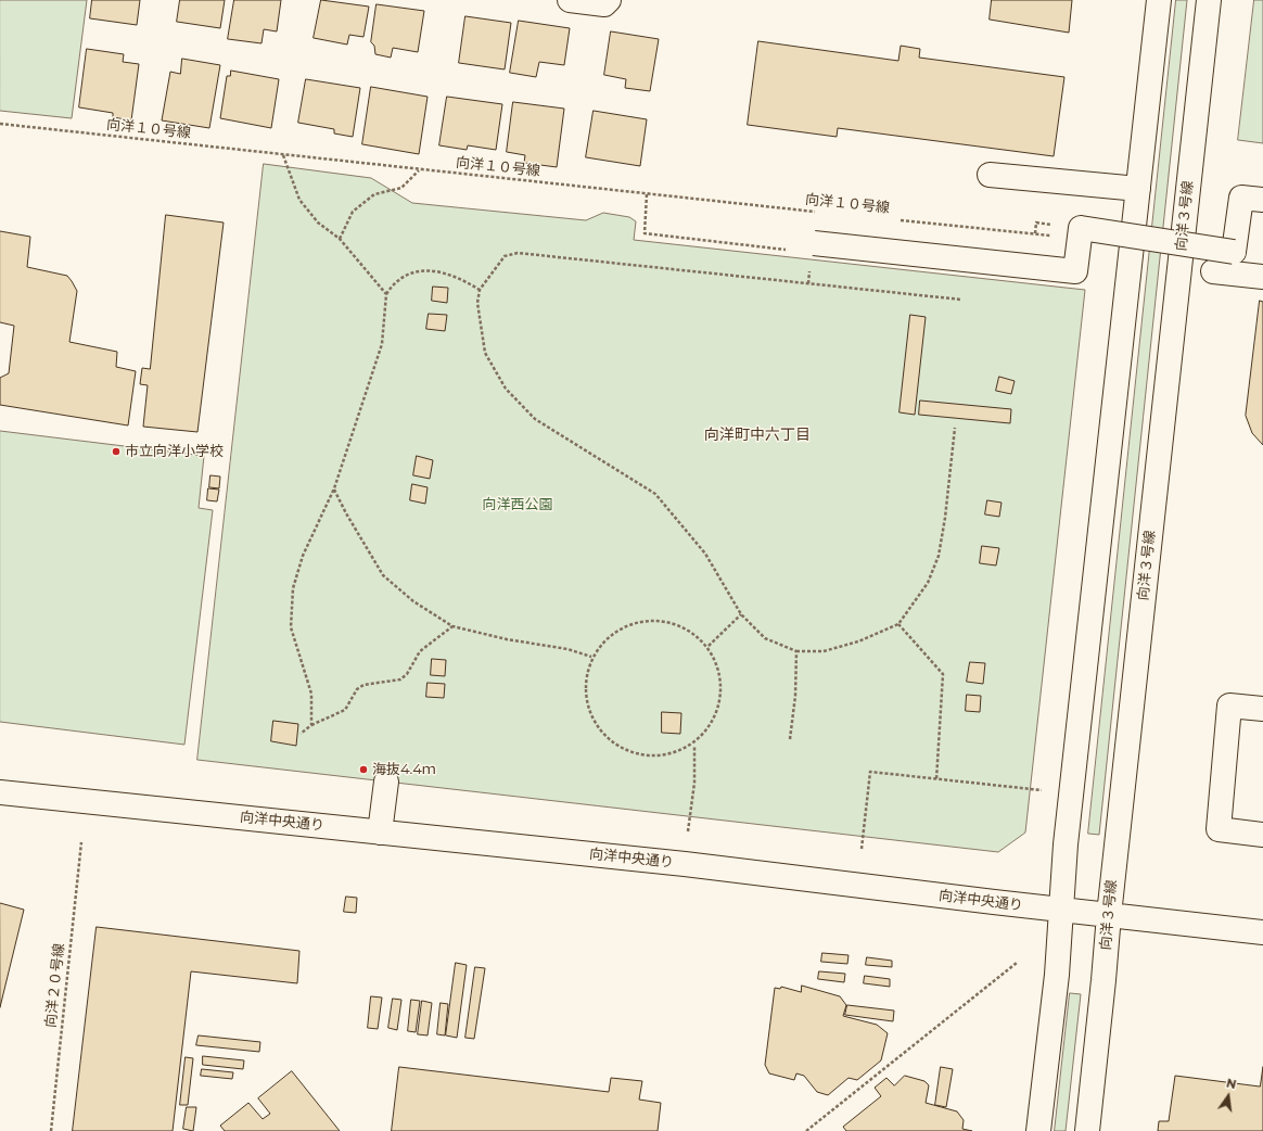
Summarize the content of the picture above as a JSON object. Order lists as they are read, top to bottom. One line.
{"streets":{"street":["向洋３号線","向洋中央通り"],"path":["向洋１０号線","向洋２０号線"]},"crossings":[["向洋３号線","向洋中央通り"]],"districts":["向洋町中六丁目"],"parks":["向洋西公園"],"places":["市立向洋小学校","海抜4.4ｍ"],"north":"top"}
